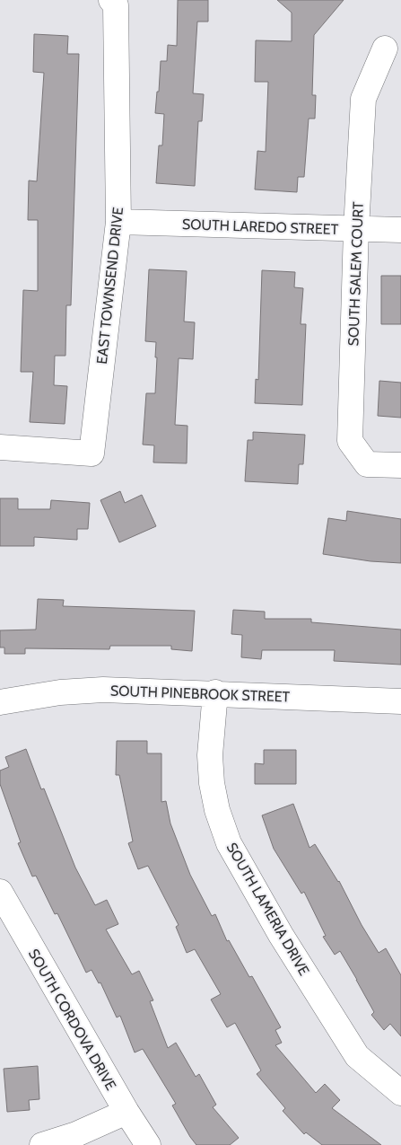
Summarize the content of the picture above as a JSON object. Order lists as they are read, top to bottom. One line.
{"streets":{"street":["SOUTH LAREDO STREET","SOUTH SALEM COURT","EAST TOWNSEND DRIVE","SOUTH PINEBROOK STREET","SOUTH LAMERIA DRIVE","SOUTH CORDOVA DRIVE"]},"crossings":[["SOUTH LAREDO STREET","SOUTH SALEM COURT"],["SOUTH LAREDO STREET","EAST TOWNSEND DRIVE"],["SOUTH PINEBROOK STREET","SOUTH LAMERIA DRIVE"]]}
